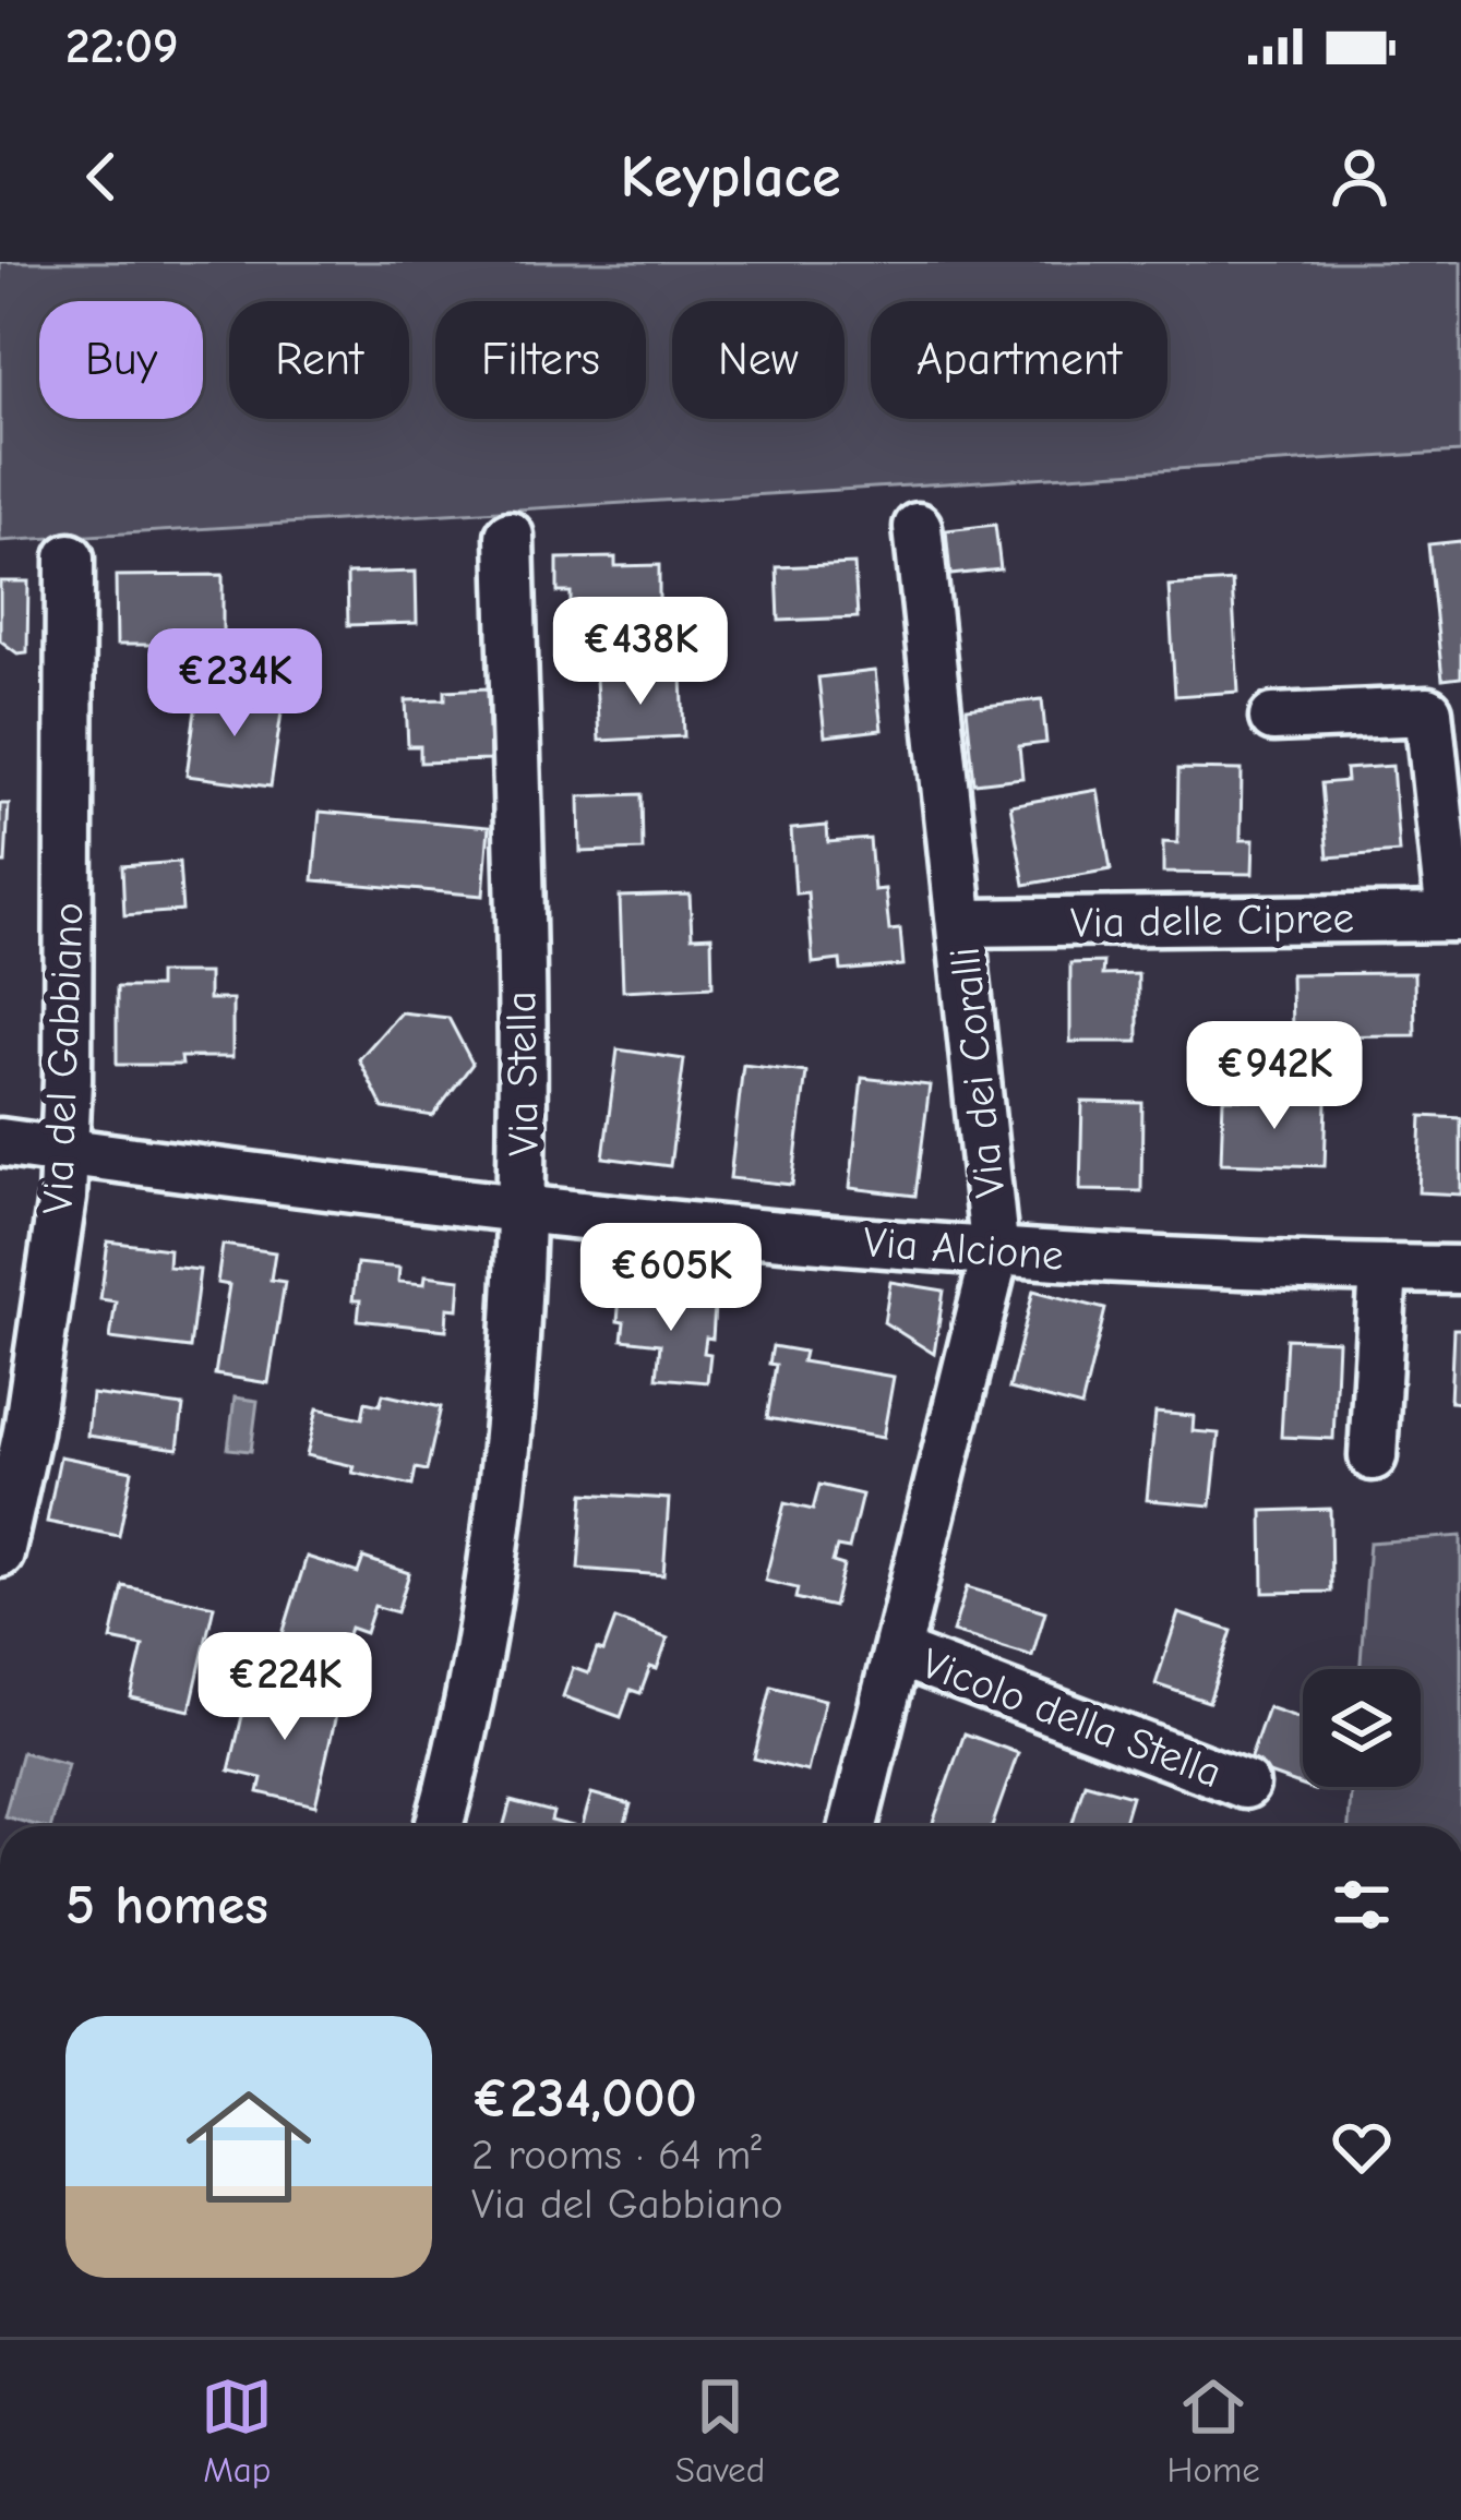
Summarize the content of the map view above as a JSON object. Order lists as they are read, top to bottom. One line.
{"streets":{"street":["Via delle Cipree","Via del Gabbiano","Via dei Coralli","Via Stella","Via Alcione","Vicolo della Stella"]},"crossings":[["Via delle Cipree","Via dei Coralli"],["Via del Gabbiano","Via Alcione"],["Via dei Coralli","Via Alcione"],["Via dei Coralli","Vicolo della Stella"],["Via Stella","Via Alcione"]],"page":{"status":"22:09","header":"Keyplace","chip":["Buy","Rent","Filters","New","Apartment"],"price":["€438K","€234K","€942K","€605K","€224K"],"heading":"5 homes","list":[{"name":"€234,000","note":"2 rooms · 64 m² · Via del Gabbiano"}],"tabs":["Map","Saved","Home"]}}
